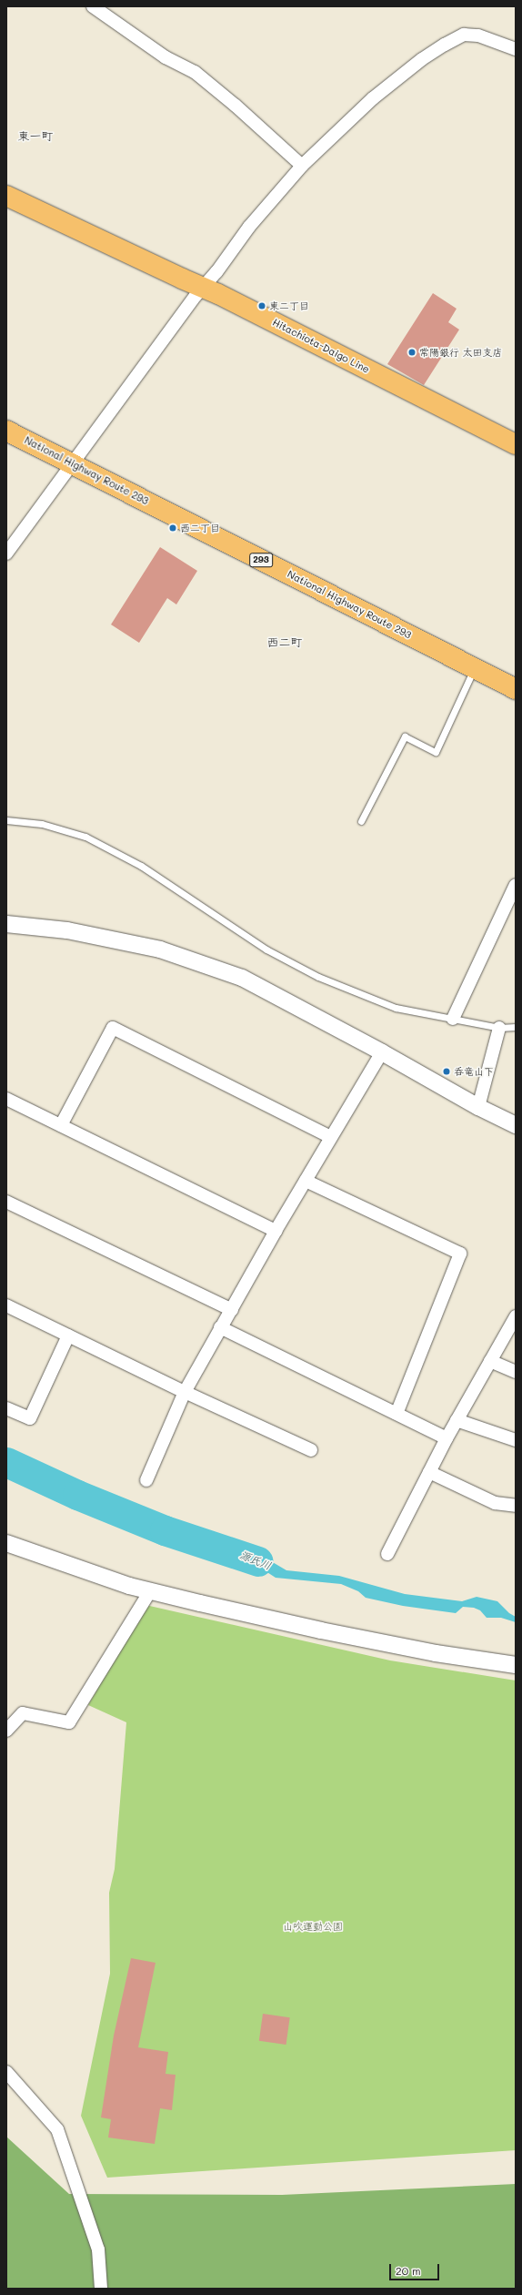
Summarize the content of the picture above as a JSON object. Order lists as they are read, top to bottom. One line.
{"streets":{"main road":["Hitachiota-Daigo Line","National Highway Route 293","293"]},"districts":["東一町","西二町"],"water":["源氏川"],"parks":["山吹運動公園"],"places":["東二丁目","常陽銀行 太田支店","西二丁目","呑竜山下"],"scale_bar":"20 m"}
